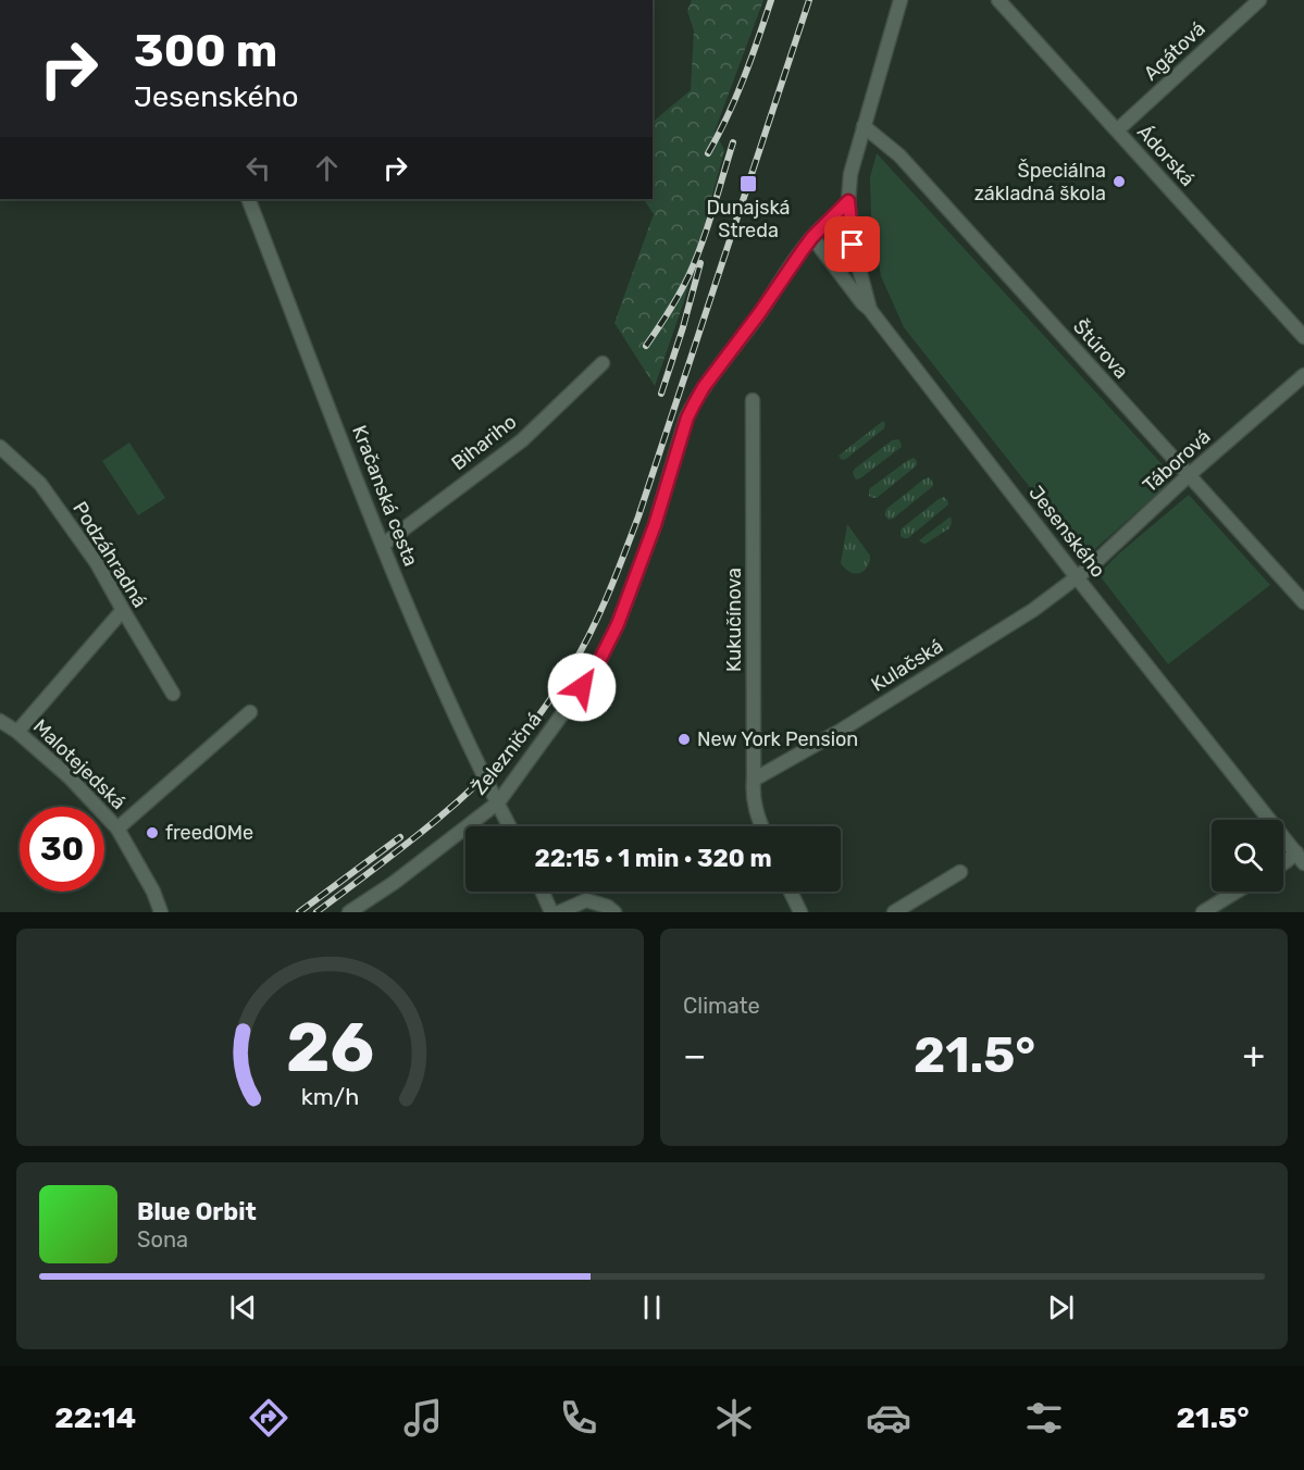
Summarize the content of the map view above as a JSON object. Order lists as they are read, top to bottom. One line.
{"streets":{"street":["Agátová","Ádorská","Štúrova","Bihariho","Táborová","Kračanská cesta","Jesenského","Podzáhradná","Kukučínova","Kulačská","Železničná","Malotejedská"]},"crossings":[["Agátová","Ádorská"],["Štúrova","Táborová"],["Štúrova","Jesenského"],["Bihariho","Kračanská cesta"],["Táborová","Jesenského"],["Táborová","Kulačská"],["Kračanská cesta","Železničná"],["Jesenského","Kulačská"],["Jesenského","Železničná"],["Kukučínova","Kulačská"]],"places":{"other":["Špeciálna základná škola","New York Pension","freedOMe"],"transit":["Dunajská Streda"]},"page":{"turn":["300 m","Jesenského"],"limit":"30","trip":"22:15 · 1 min · 320 m","tile":"Climate","heat":["−","21.5°","+"],"song":["Blue Orbit","Sona"],"tabs":["22:14","21.5°"],"gauge":["26","km/h"]}}
